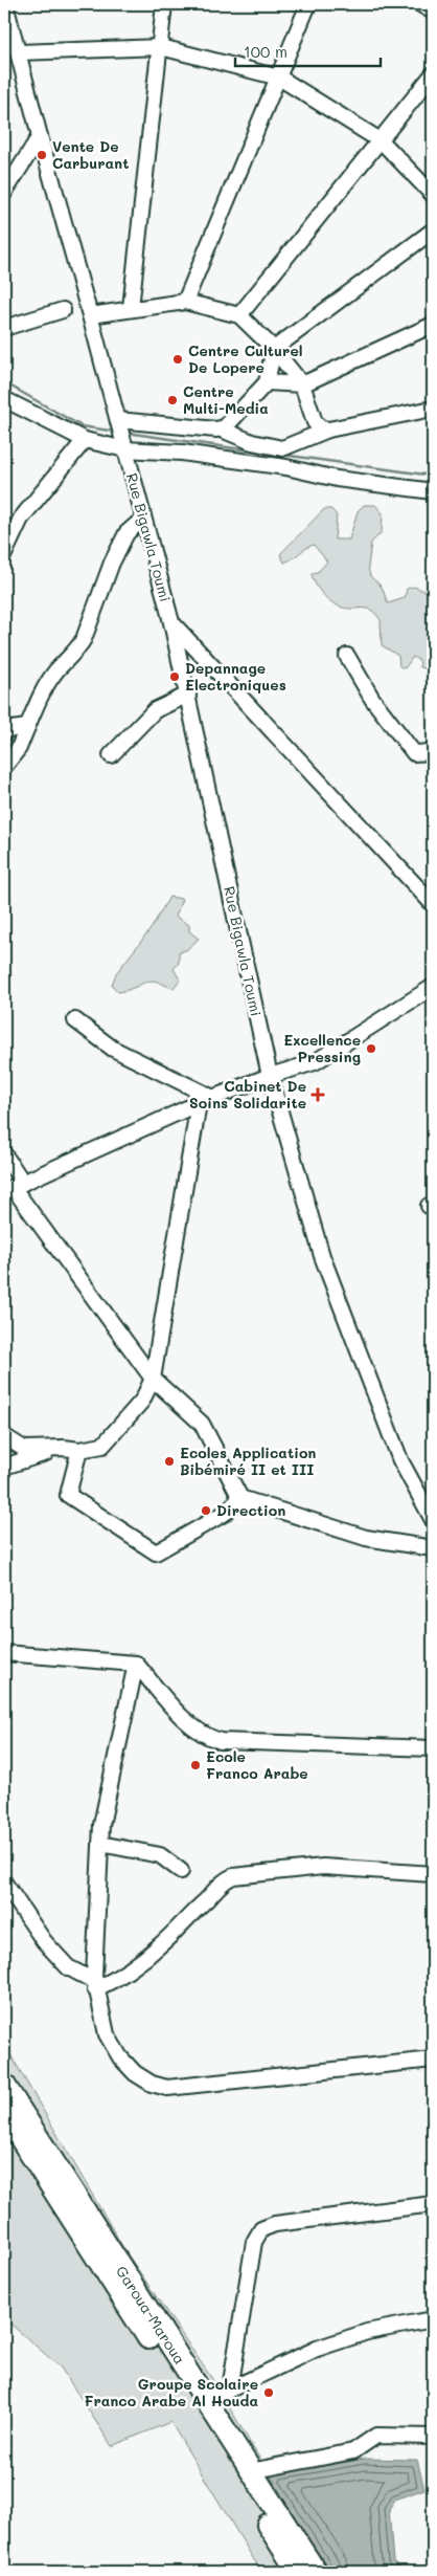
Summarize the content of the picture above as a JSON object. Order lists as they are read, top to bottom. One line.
{"streets":{"highway":["Garoua-Maroua"],"street":["Rue Bigawla Toumi"]},"places":{"other":["Vente De Carburant","Centre Culturel De Lopere","Centre Multi-Media","Depannage Electroniques","Excellence Pressing","Ecoles Application Bibémiré II et III","Direction","Ecole Franco Arabe","Groupe Scolaire Franco Arabe Al Houda"],"health":["Cabinet De Soins Solidarite"]},"scale_bar":"100 m"}
